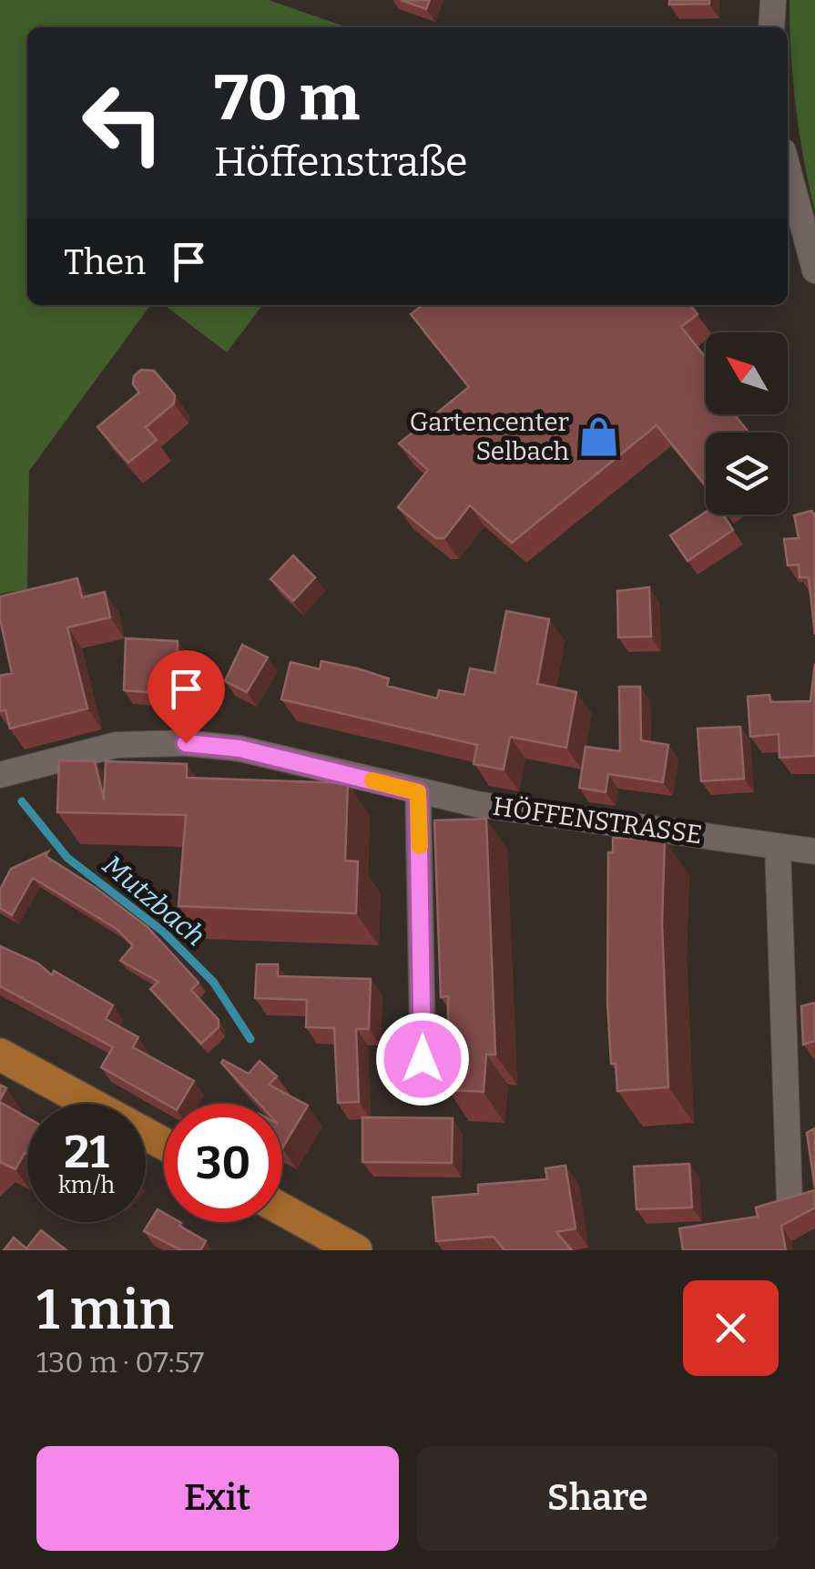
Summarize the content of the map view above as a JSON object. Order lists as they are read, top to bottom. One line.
{"streets":{"street":["HÖFFENSTRASSE"]},"water":["Mutzbach"],"places":{"shop":["Gartencenter Selbach"]},"north":"top left","page":{"turn":["70 m","Höffenstraße"],"then":"Then","speed":"21 km/h","limit":"30","heading":["1 min","130 m · 07:57"],"buttons":["Exit","Share"]}}
